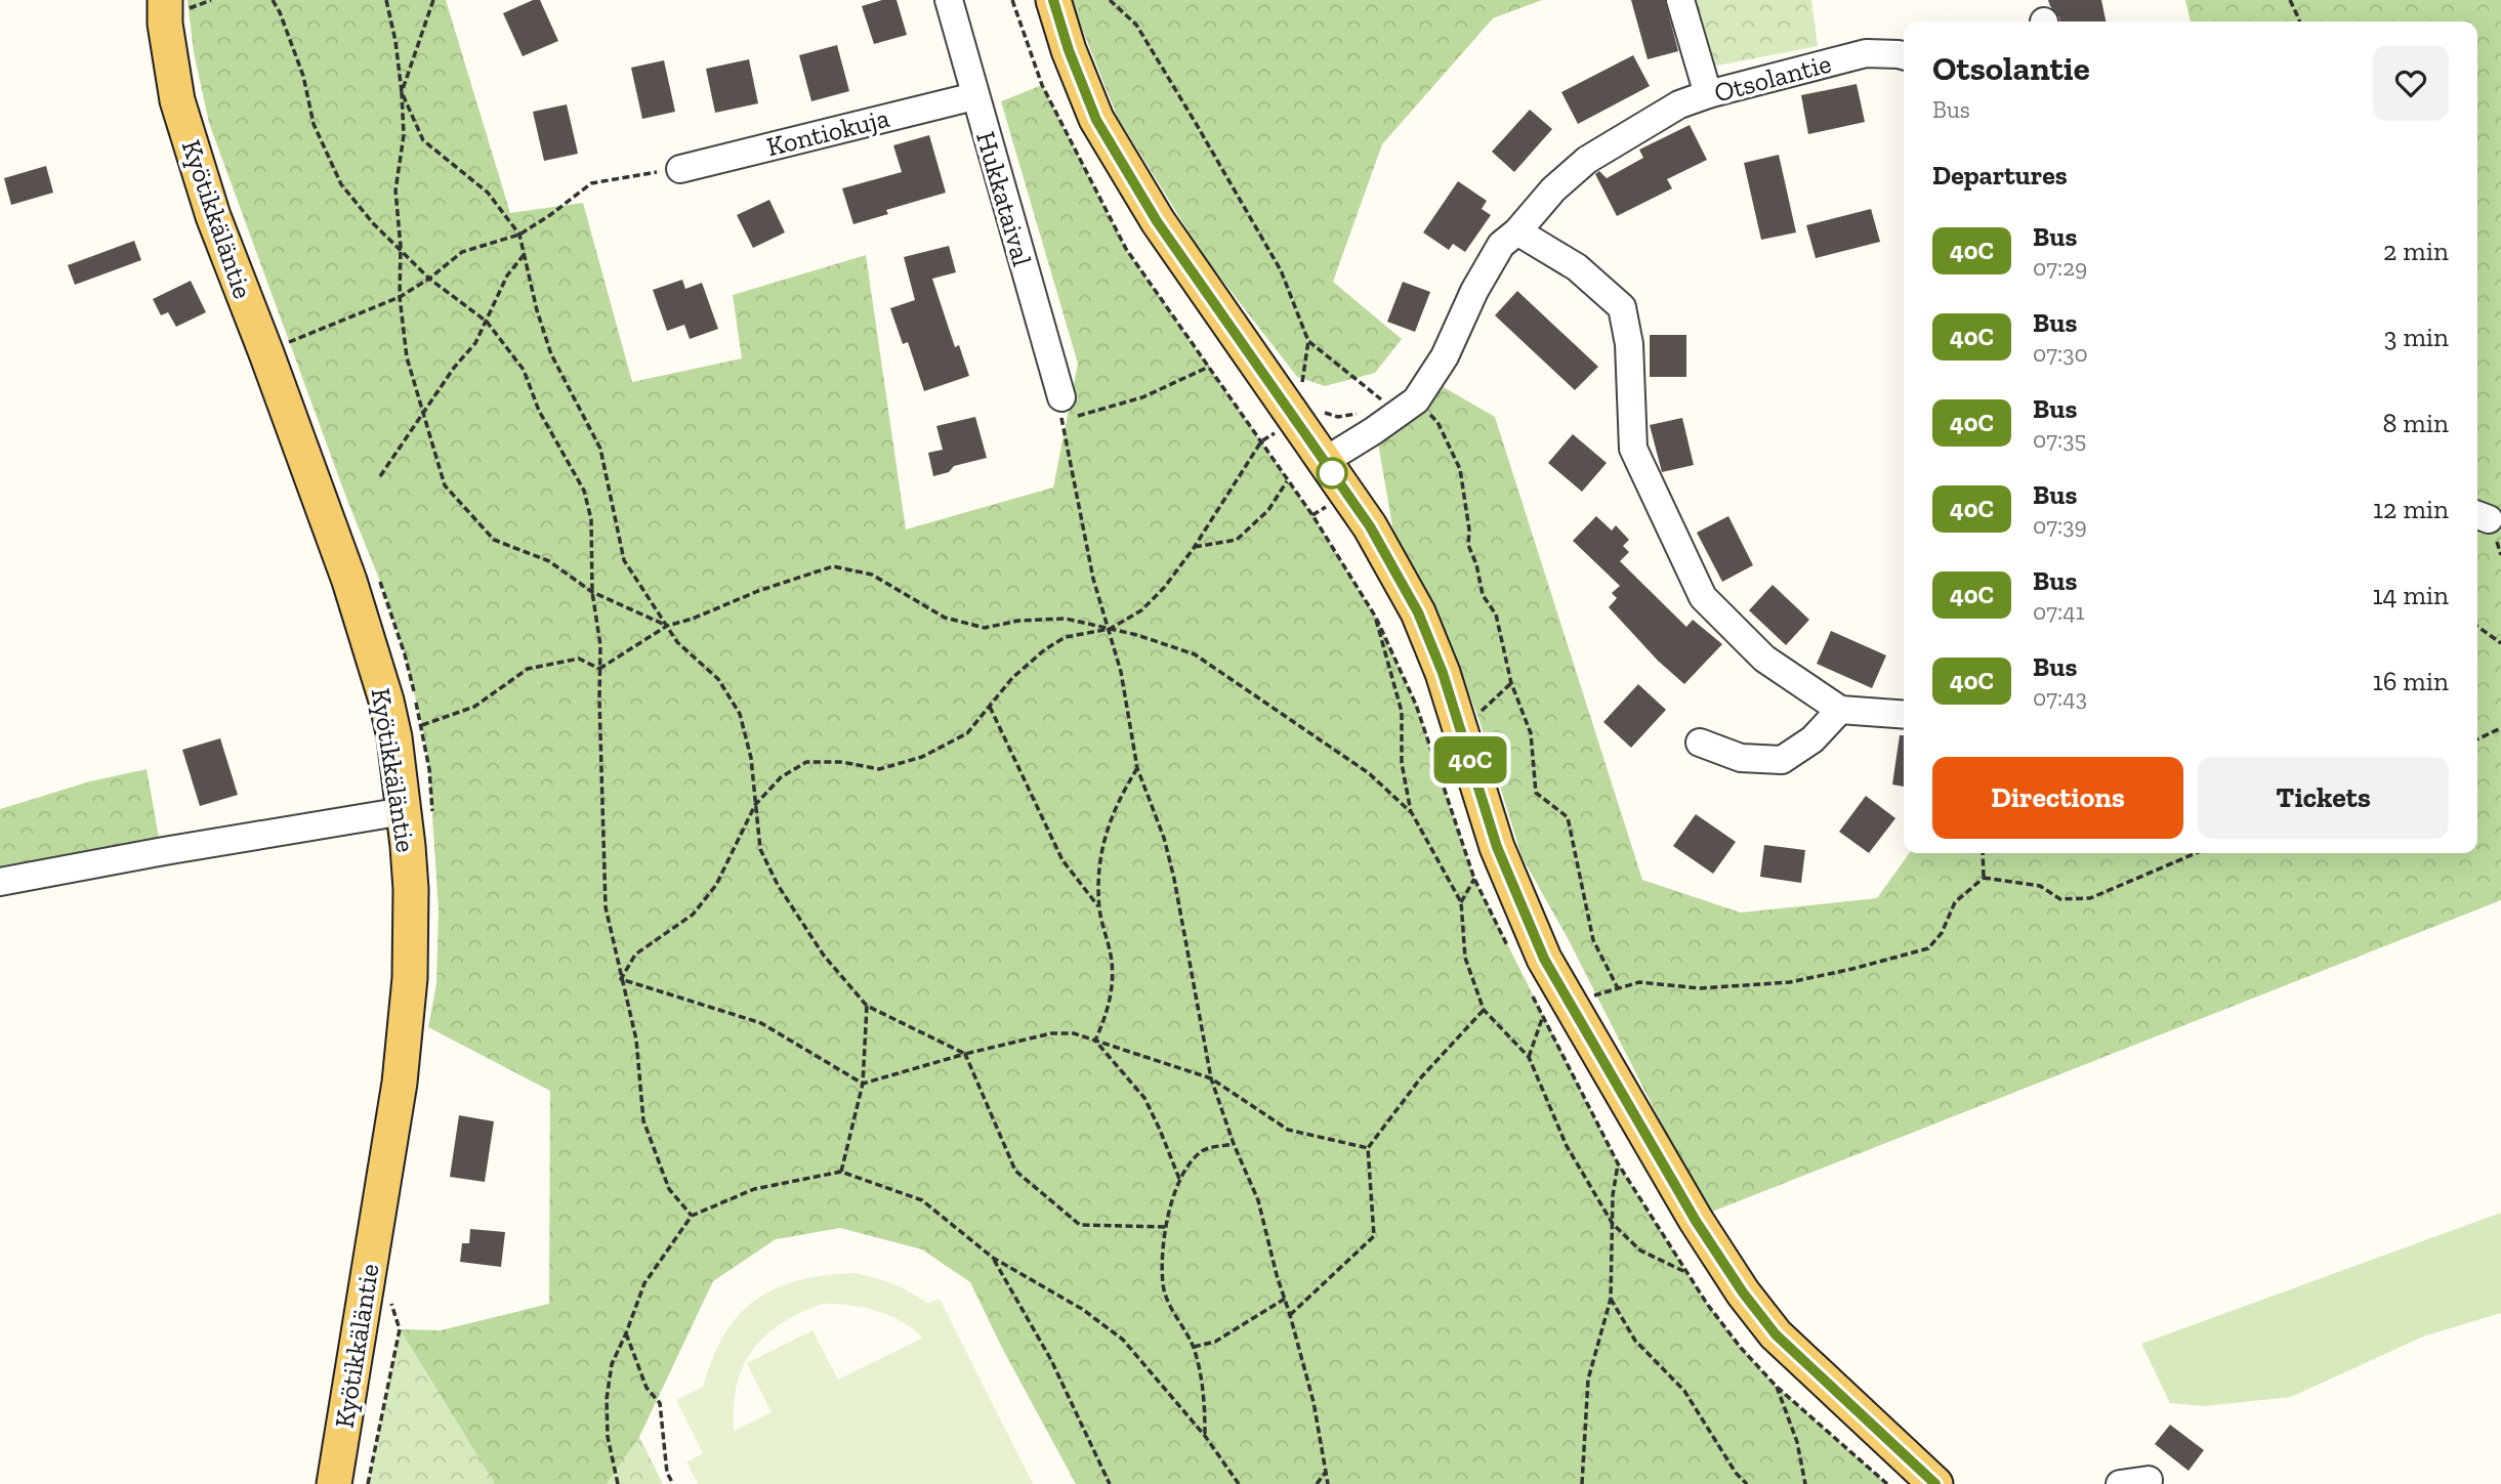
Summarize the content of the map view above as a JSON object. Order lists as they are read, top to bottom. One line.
{"streets":{"main road":["Kyötikkäläntie"],"street":["Otsolantie","Kontiokuja","Hukkataival"]},"crossings":[["Kontiokuja","Hukkataival"]],"lines":["bus line 40C"],"page":{"on_map":"40C","heading":[["Otsolantie","Bus"],"Departures"],"list":[{"mark":"40C","name":"Bus","note":"07:29","value":"2 min"},{"mark":"40C","name":"Bus","note":"07:30","value":"3 min"},{"mark":"40C","name":"Bus","note":"07:35","value":"8 min"},{"mark":"40C","name":"Bus","note":"07:39","value":"12 min"},{"mark":"40C","name":"Bus","note":"07:41","value":"14 min"},{"mark":"40C","name":"Bus","note":"07:43","value":"16 min"}],"buttons":["Directions","Tickets"]}}
